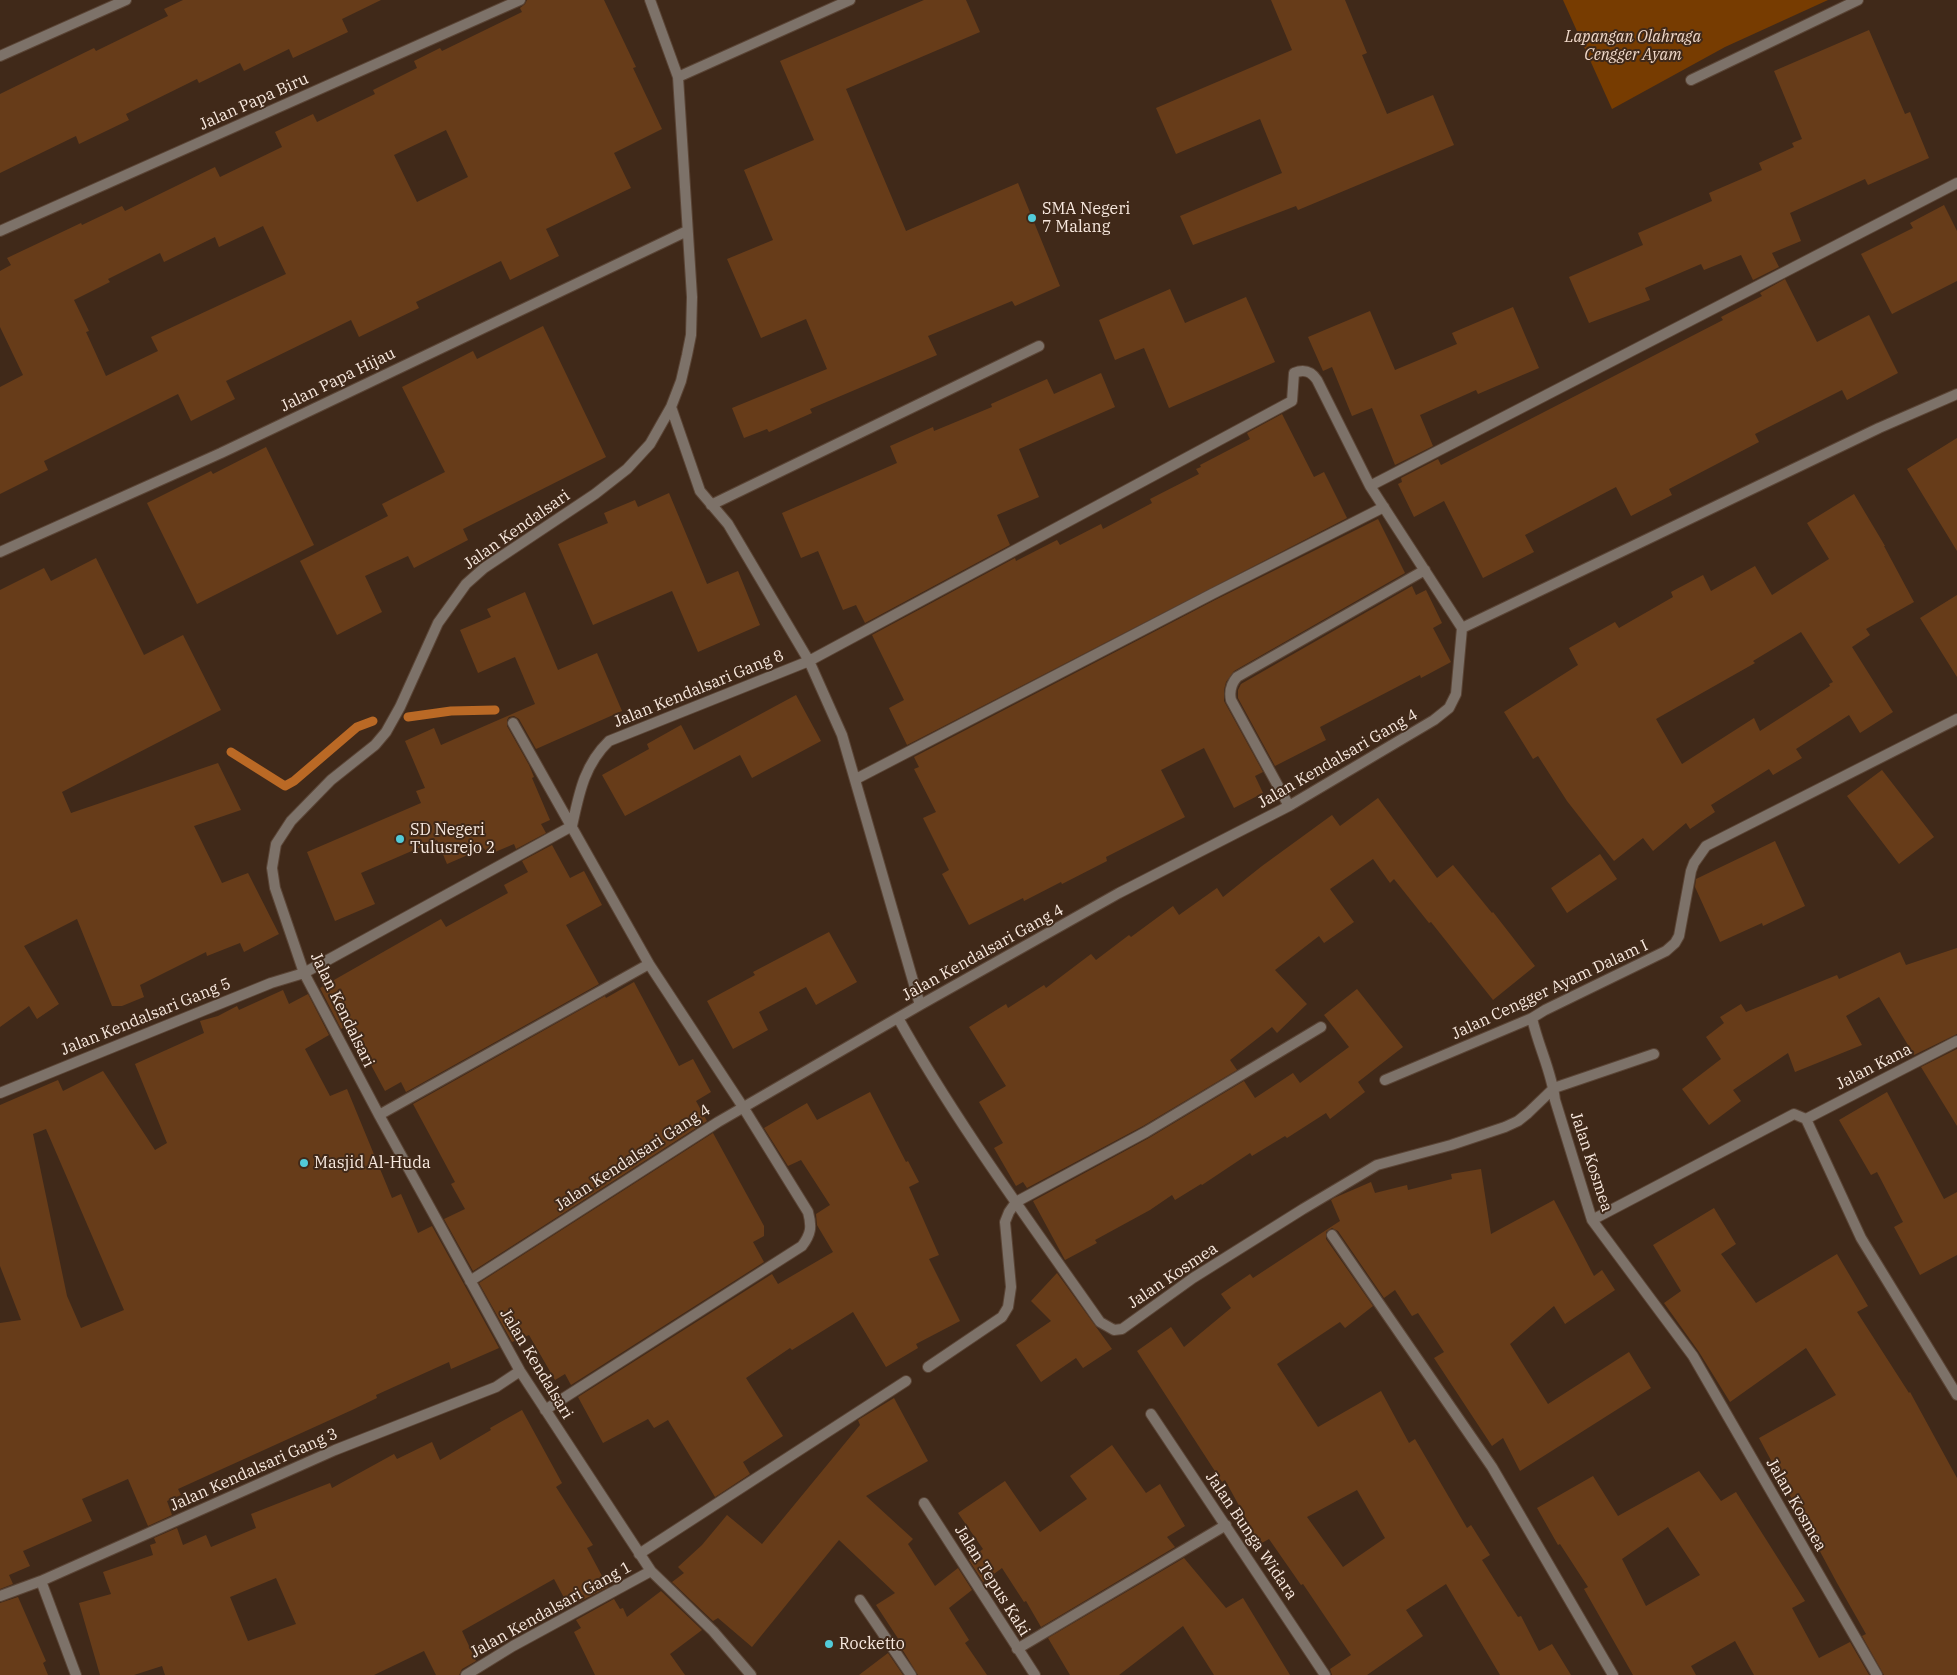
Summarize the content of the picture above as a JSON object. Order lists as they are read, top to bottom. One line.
{"streets":{"street":["Jalan Papa Biru","Jalan Papa Hijau","Jalan Kendalsari","Jalan Kendalsari Gang 8","Jalan Kendalsari Gang 4","Jalan Cengger Ayam Dalam I","Jalan Kendalsari Gang 5","Jalan Kana","Jalan Kosmea","Jalan Kendalsari Gang 3","Jalan Bunga Widara","Jalan Tepus Kaki","Jalan Kendalsari Gang 1"]},"crossings":[["Jalan Papa Hijau","Jalan Kendalsari"],["Jalan Kendalsari","Jalan Kendalsari Gang 4"],["Jalan Kendalsari","Jalan Kendalsari Gang 5"],["Jalan Kendalsari","Jalan Kendalsari Gang 3"],["Jalan Kendalsari","Jalan Kendalsari Gang 1"]],"parks":["Lapangan Olahraga Cengger Ayam"],"places":["SMA Negeri 7 Malang","SD Negeri Tulusrejo 2","Masjid Al-Huda","Rocketto"]}
